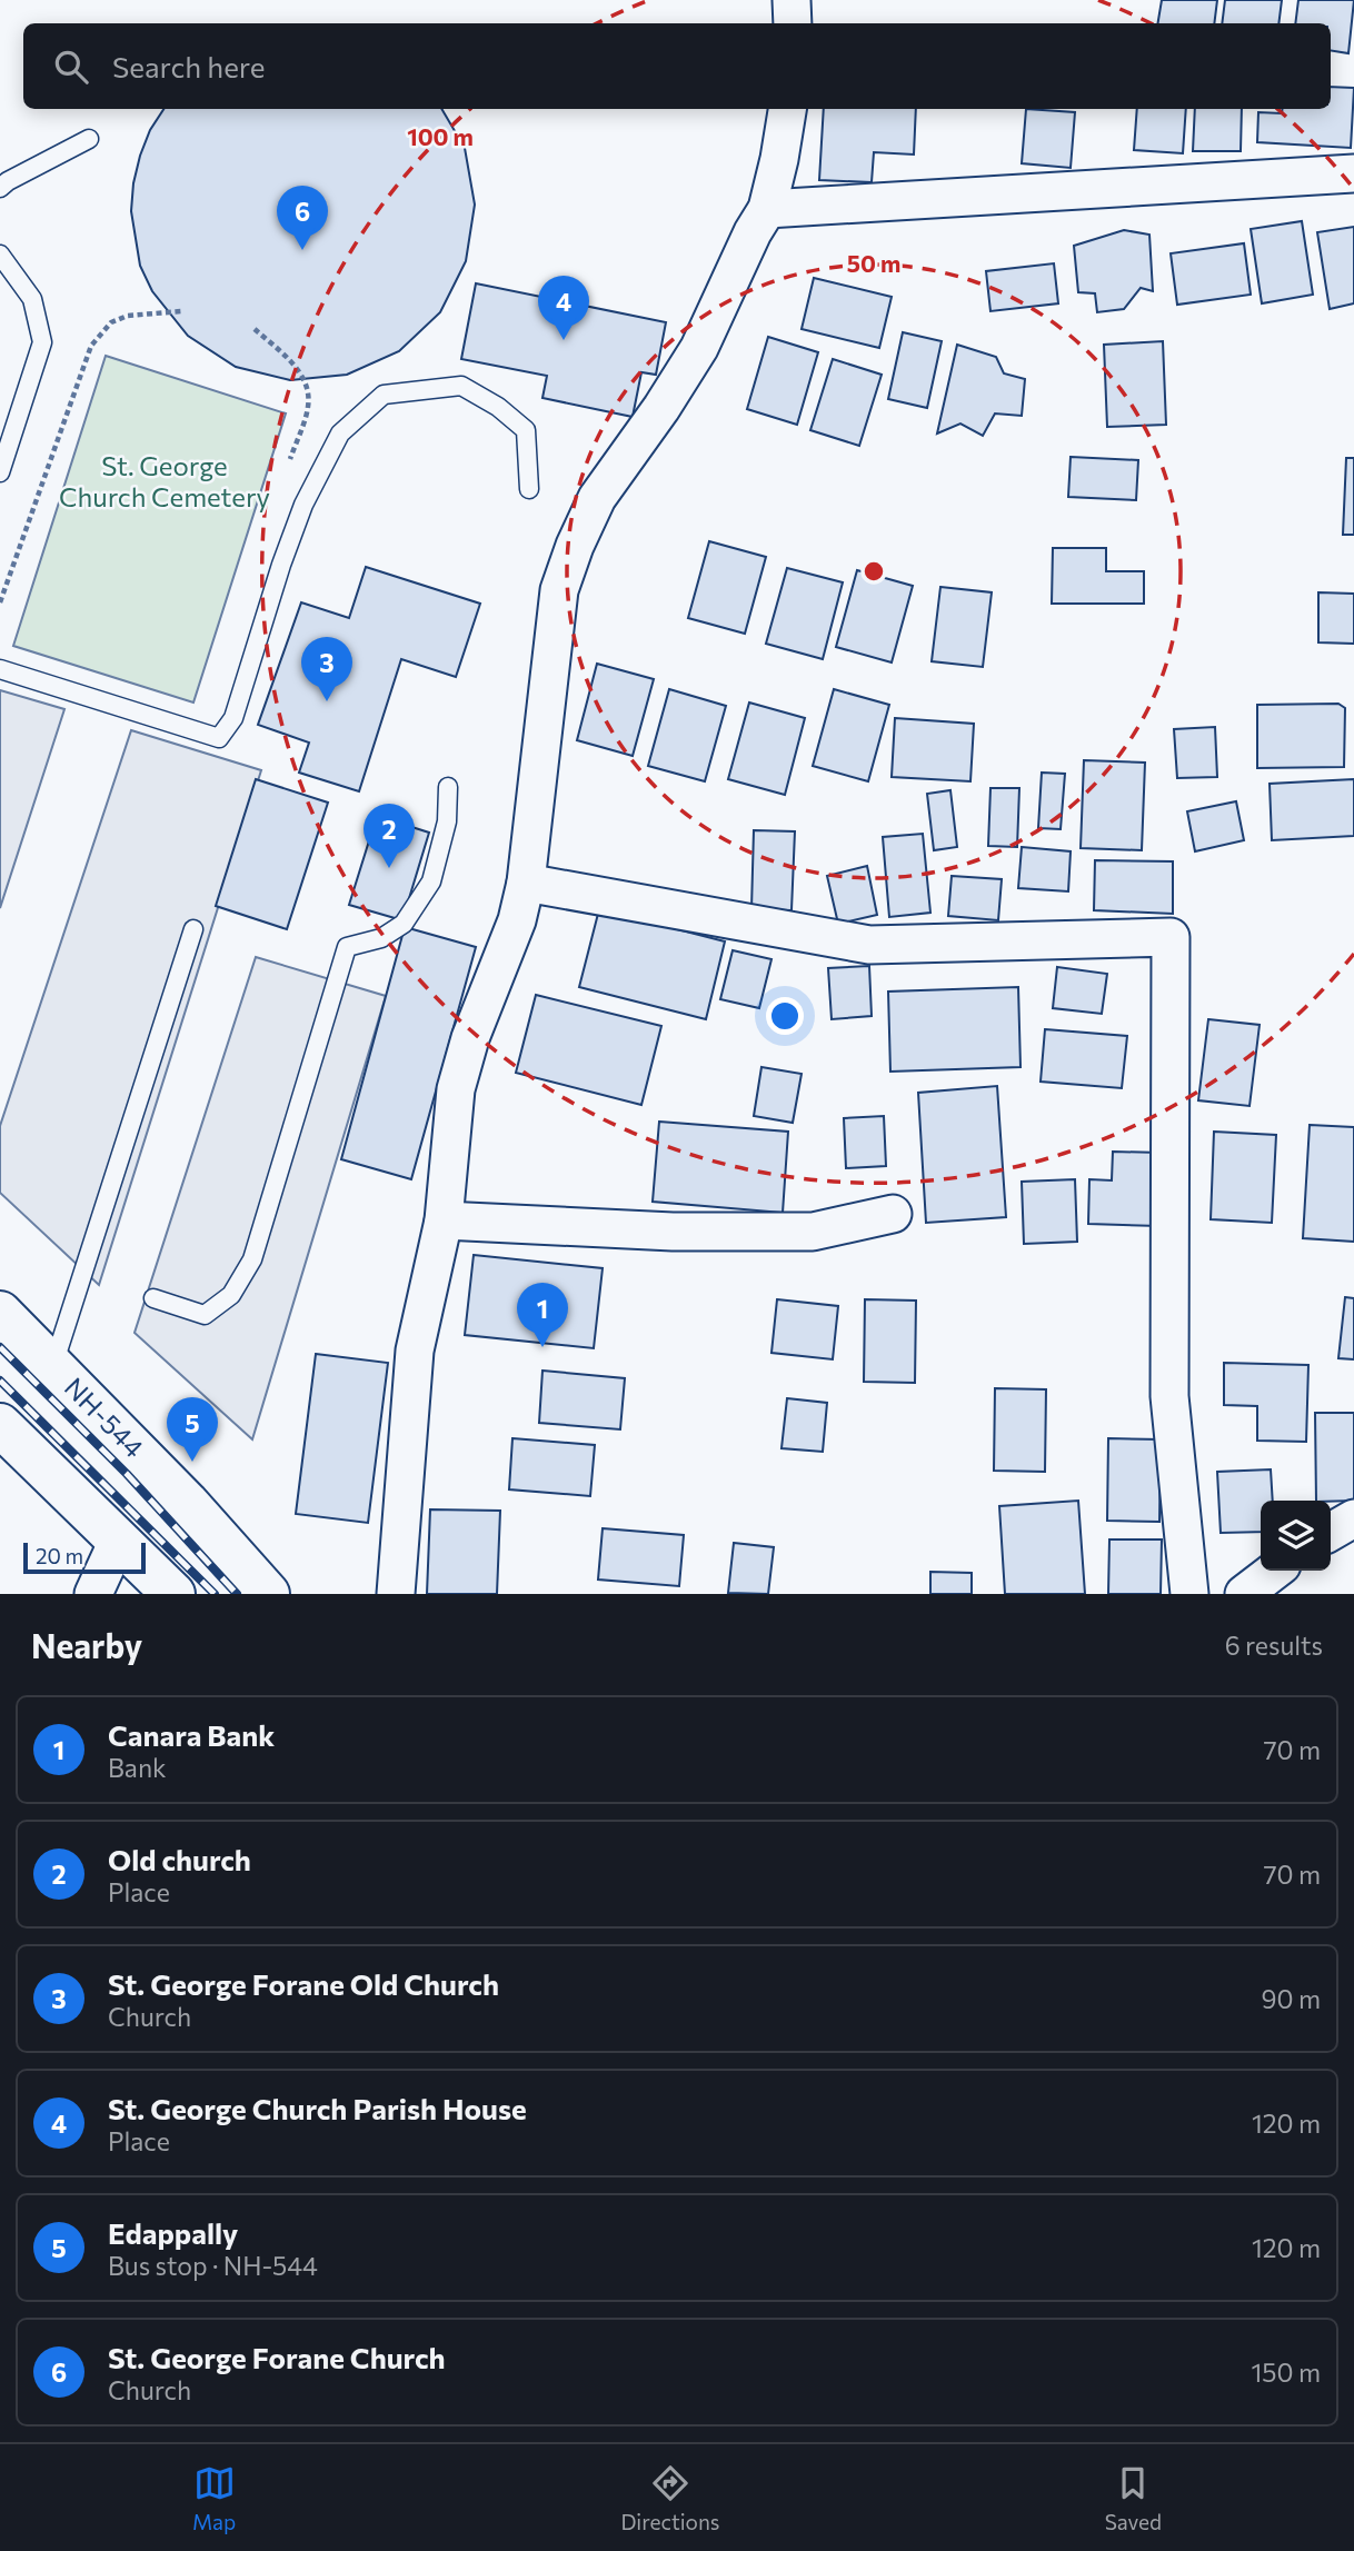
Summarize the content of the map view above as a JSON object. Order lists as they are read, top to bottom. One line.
{"streets":{"main road":["NH-544"]},"parks":["St. George Church Cemetery"],"scale_bar":"20 m","page":{"search":"Search here","pins":["6","4","3","2","1","5"],"scale":"20 m","heading":["Nearby","6 results"],"list":[{"mark":"1","name":"Canara Bank","note":"Bank","value":"70 m"},{"mark":"2","name":"Old church","note":"Place","value":"70 m"},{"mark":"3","name":"St. George Forane Old Church","note":"Church","value":"90 m"},{"mark":"4","name":"St. George Church Parish House","note":"Place","value":"120 m"},{"mark":"5","name":"Edappally","note":"Bus stop · NH-544","value":"120 m"},{"mark":"6","name":"St. George Forane Church","note":"Church","value":"150 m"}],"nav":["Map","Directions","Saved"]},"rings":["100 m","50 m"]}
